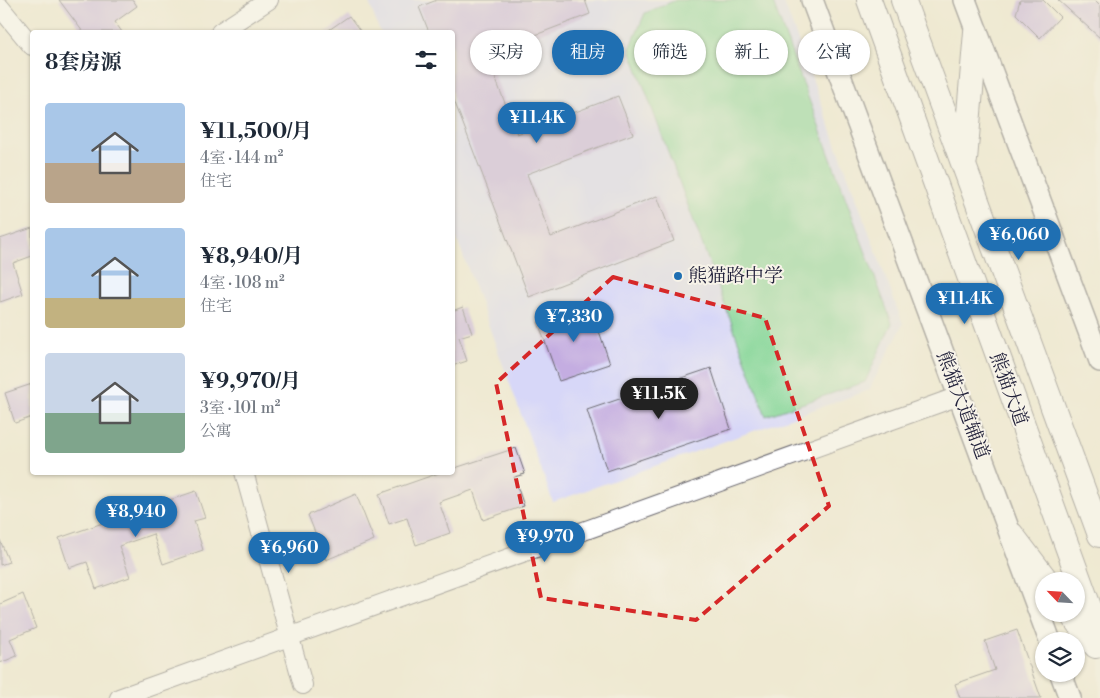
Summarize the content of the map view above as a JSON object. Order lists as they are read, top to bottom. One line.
{"streets":{"main road":["熊猫大道"],"street":["熊猫大道辅道"]},"places":["熊猫路中学"],"north":"top left","page":{"chip":["买房","租房","筛选","新上","公寓"],"heading":"8套房源","list":[{"name":"¥11,500/月","note":"4室 · 144 m² · 住宅"},{"name":"¥8,940/月","note":"4室 · 108 m² · 住宅"},{"name":"¥9,970/月","note":"3室 · 101 m² · 公寓"}],"price":["¥11.4K","¥6,060","¥11.4K","¥7,330","¥11.5K","¥8,940","¥9,970","¥6,960"]}}
